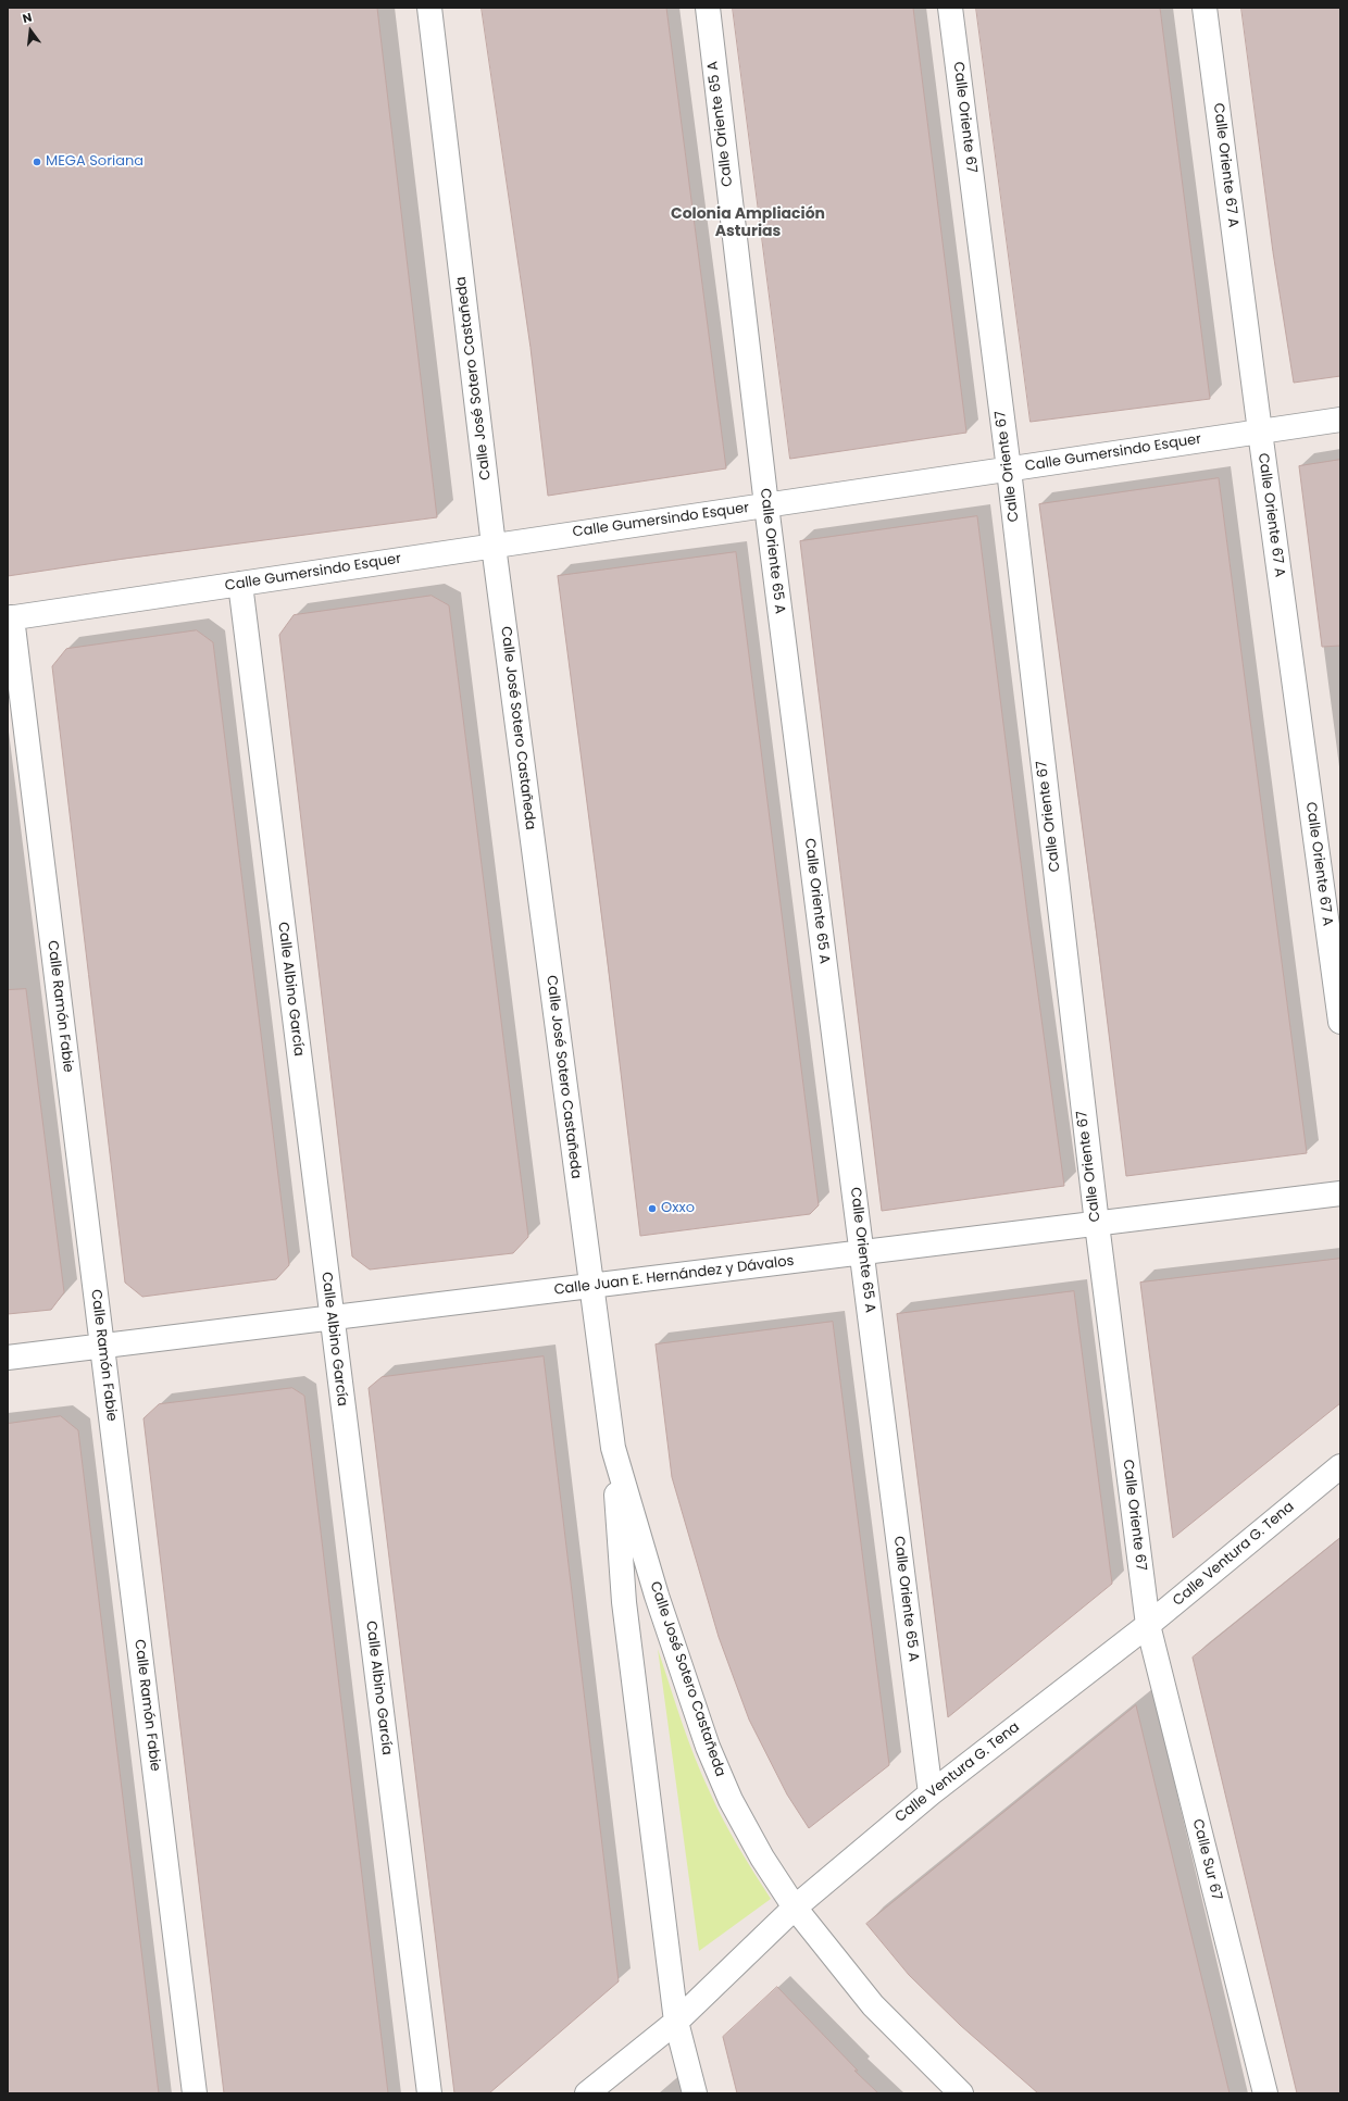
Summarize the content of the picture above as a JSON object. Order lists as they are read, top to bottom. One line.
{"streets":{"street":["Calle Oriente 67","Calle Oriente 65 A","Calle Oriente 67 A","Calle José Sotero Castañeda","Calle Gumersindo Esquer","Calle Albino García","Calle Ramón Fabie","Calle Juan E. Hernández y Dávalos","Calle Ventura G. Tena","Calle Sur 67"]},"crossings":[["Calle Oriente 67","Calle Gumersindo Esquer"],["Calle Oriente 67","Calle Juan E. Hernández y Dávalos"],["Calle Oriente 67","Calle Ventura G. Tena"],["Calle Oriente 67","Calle Sur 67"],["Calle Oriente 65 A","Calle Gumersindo Esquer"],["Calle Oriente 65 A","Calle Juan E. Hernández y Dávalos"],["Calle Oriente 65 A","Calle Ventura G. Tena"],["Calle Oriente 67 A","Calle Gumersindo Esquer"],["Calle José Sotero Castañeda","Calle Gumersindo Esquer"],["Calle José Sotero Castañeda","Calle Juan E. Hernández y Dávalos"],["Calle José Sotero Castañeda","Calle Ventura G. Tena"],["Calle Gumersindo Esquer","Calle Albino García"],["Calle Gumersindo Esquer","Calle Ramón Fabie"],["Calle Albino García","Calle Juan E. Hernández y Dávalos"],["Calle Ramón Fabie","Calle Juan E. Hernández y Dávalos"],["Calle Ventura G. Tena","Calle Sur 67"]],"districts":["Colonia Ampliación Asturias"],"places":["MEGA Soriana","Oxxo"],"north":"top"}
